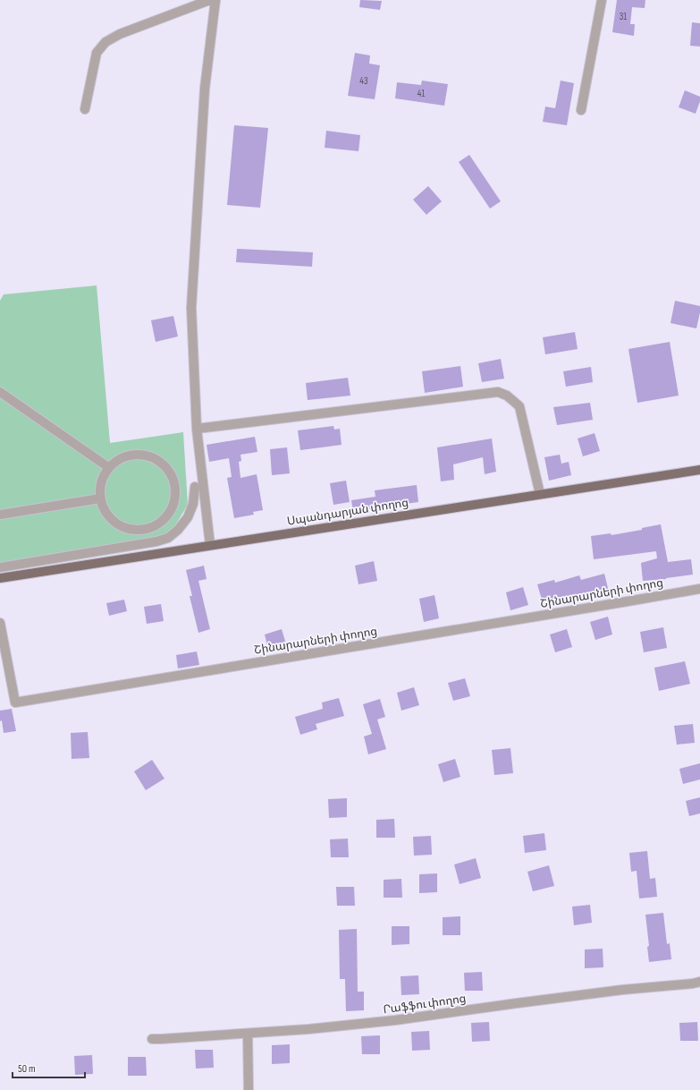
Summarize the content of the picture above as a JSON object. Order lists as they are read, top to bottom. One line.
{"streets":{"main road":["Սպանդարյան փողոց"],"street":["Շինարարների փողոց","Րաֆֆու փողոց"]},"house_numbers":["31","43","41"],"scale_bar":"50 m"}
